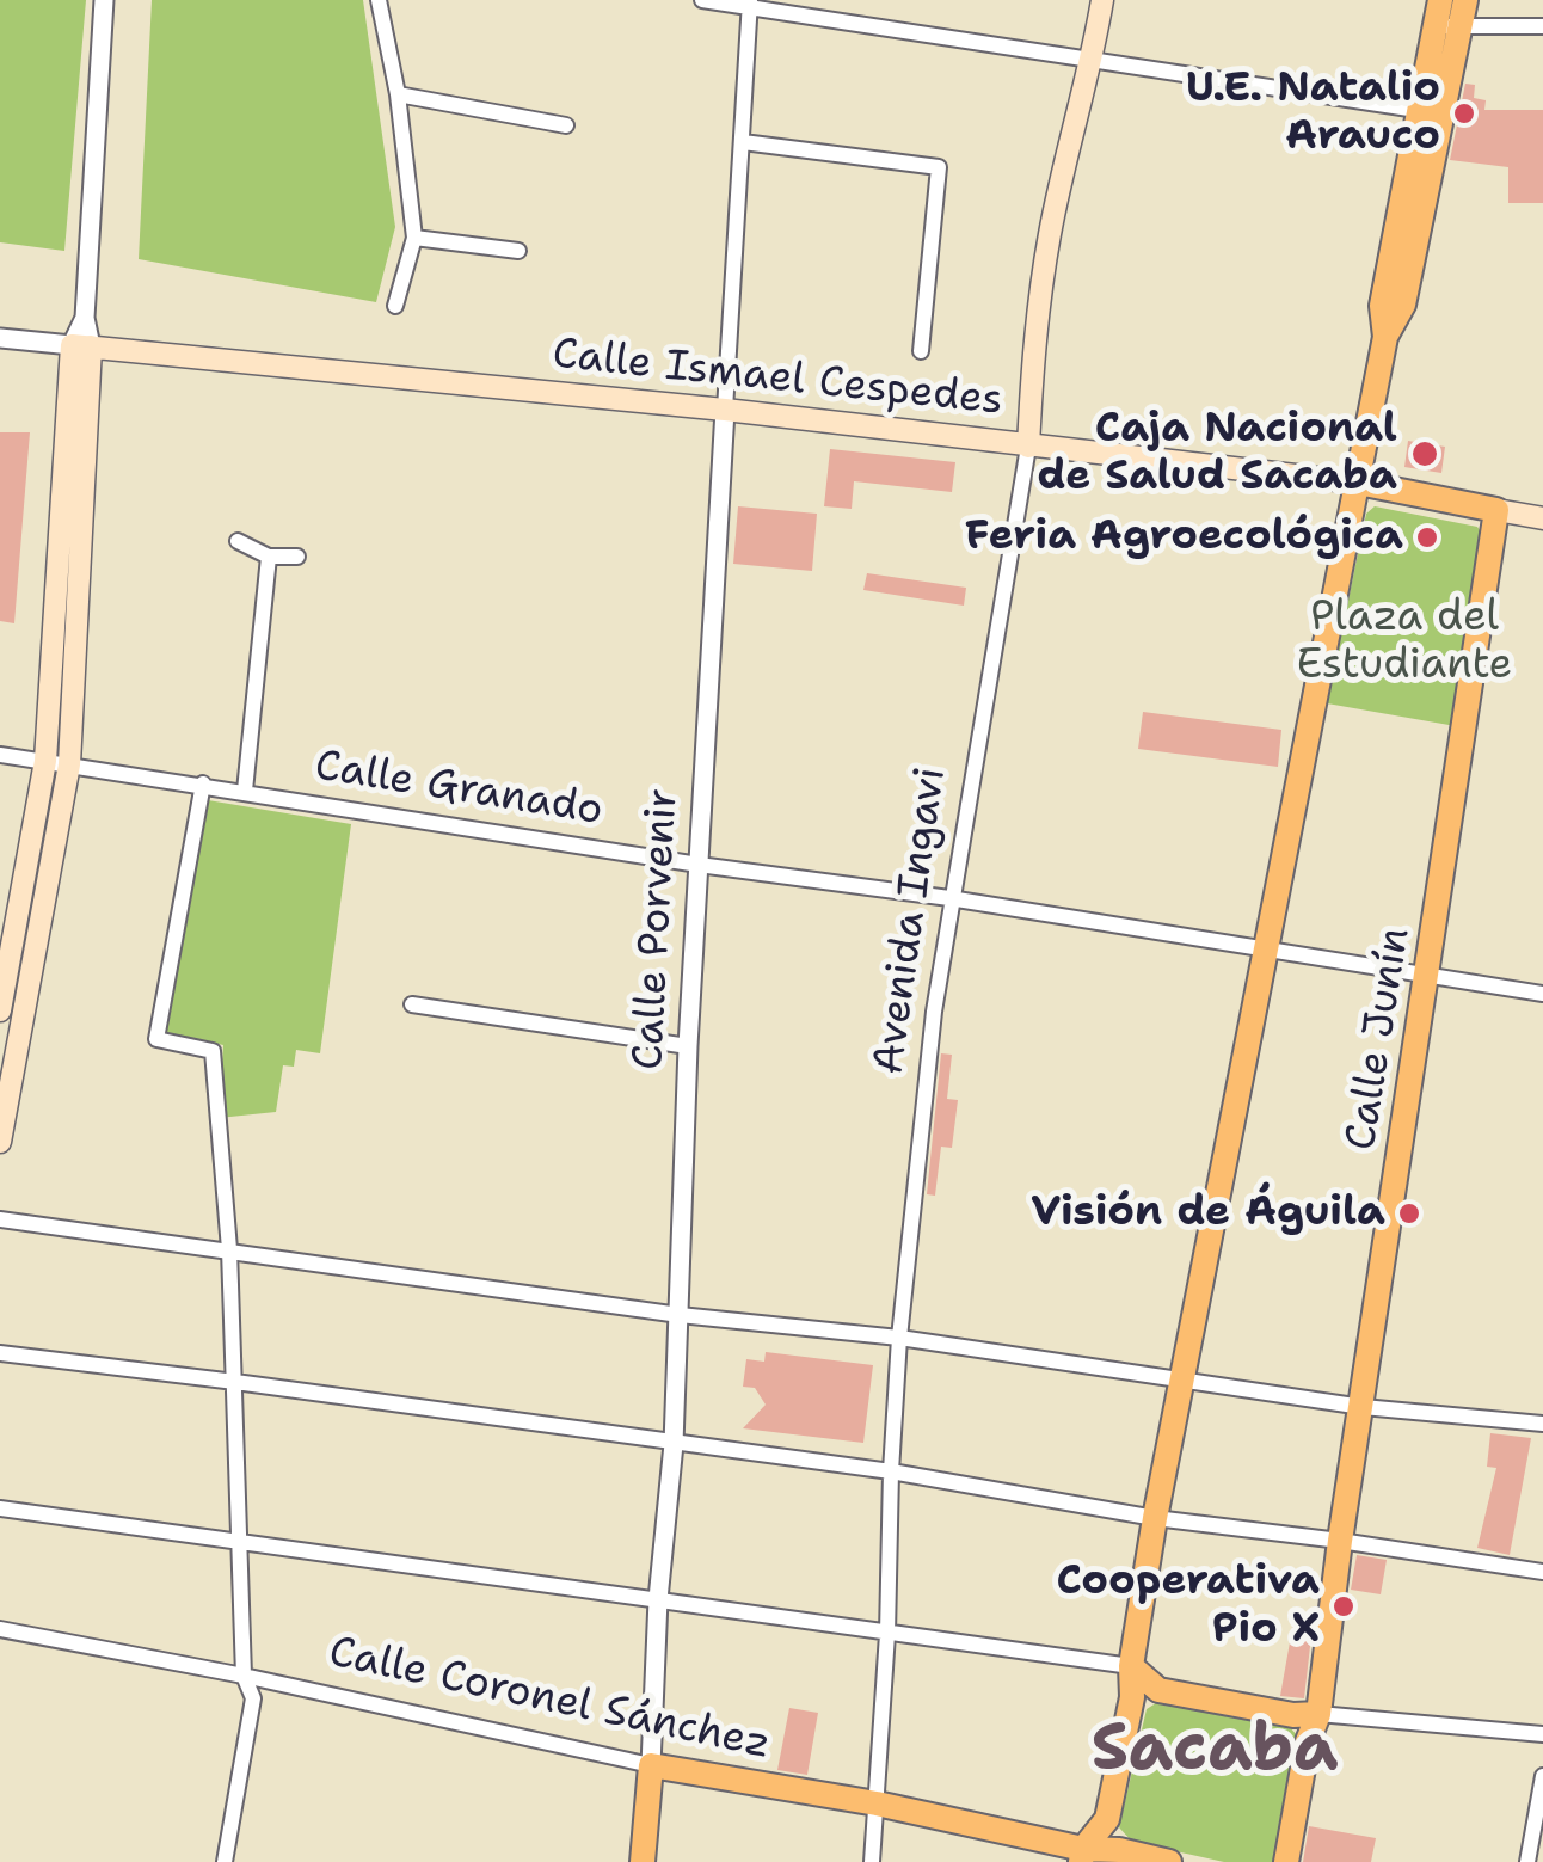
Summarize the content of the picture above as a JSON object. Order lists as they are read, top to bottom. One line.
{"streets":{"main road":["Calle Ismael Cespedes","Avenida Ingavi","Calle Porvenir","Calle Junín","Calle Coronel Sánchez"],"street":["Calle Granado"]},"crossings":[["Calle Ismael Cespedes","Avenida Ingavi"],["Calle Ismael Cespedes","Calle Porvenir"],["Calle Ismael Cespedes","Calle Junín"],["Calle Granado","Avenida Ingavi"],["Calle Granado","Calle Porvenir"],["Calle Granado","Calle Junín"],["Avenida Ingavi","Calle Coronel Sánchez"],["Calle Porvenir","Calle Coronel Sánchez"]],"districts":["Sacaba"],"parks":["Plaza del Estudiante"],"places":["U.E. Natalio Arauco","Caja Nacional de Salud Sacaba","Feria Agroecológica","Visión de Águila","Cooperativa Pio X"]}
